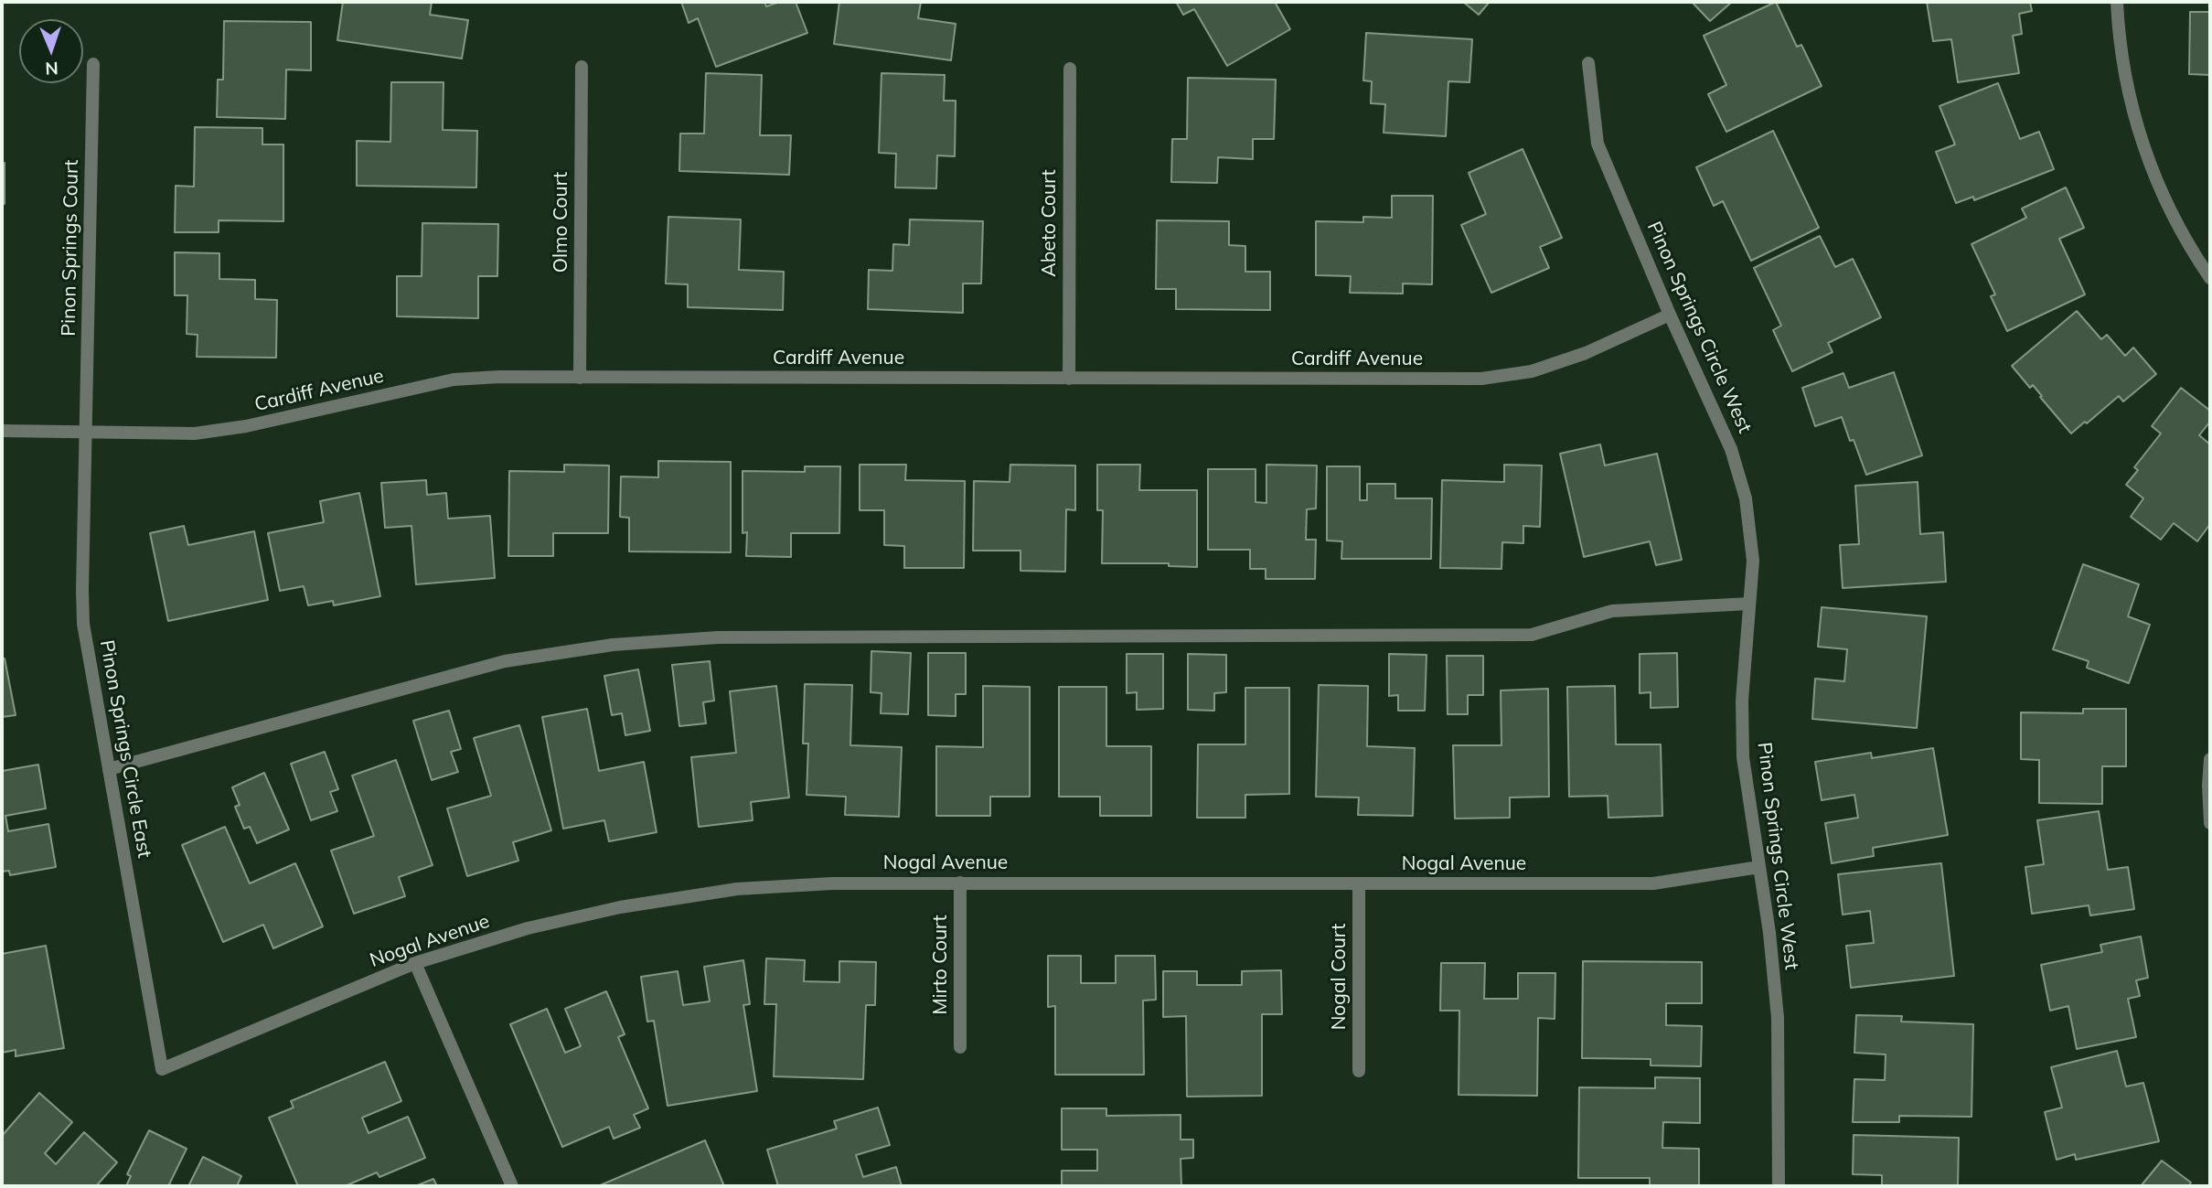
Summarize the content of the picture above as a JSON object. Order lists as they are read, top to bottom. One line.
{"streets":{"street":["Olmo Court","Abeto Court","Pinon Springs Court","Pinon Springs Circle West","Cardiff Avenue","Pinon Springs Circle East","Nogal Avenue","Mirto Court","Nogal Court"]},"crossings":[["Olmo Court","Cardiff Avenue"],["Abeto Court","Cardiff Avenue"],["Pinon Springs Court","Cardiff Avenue"],["Pinon Springs Court","Pinon Springs Circle East"],["Pinon Springs Circle West","Cardiff Avenue"],["Pinon Springs Circle West","Nogal Avenue"],["Cardiff Avenue","Pinon Springs Circle East"],["Pinon Springs Circle East","Nogal Avenue"],["Nogal Avenue","Mirto Court"],["Nogal Avenue","Nogal Court"]],"north":"bottom"}
